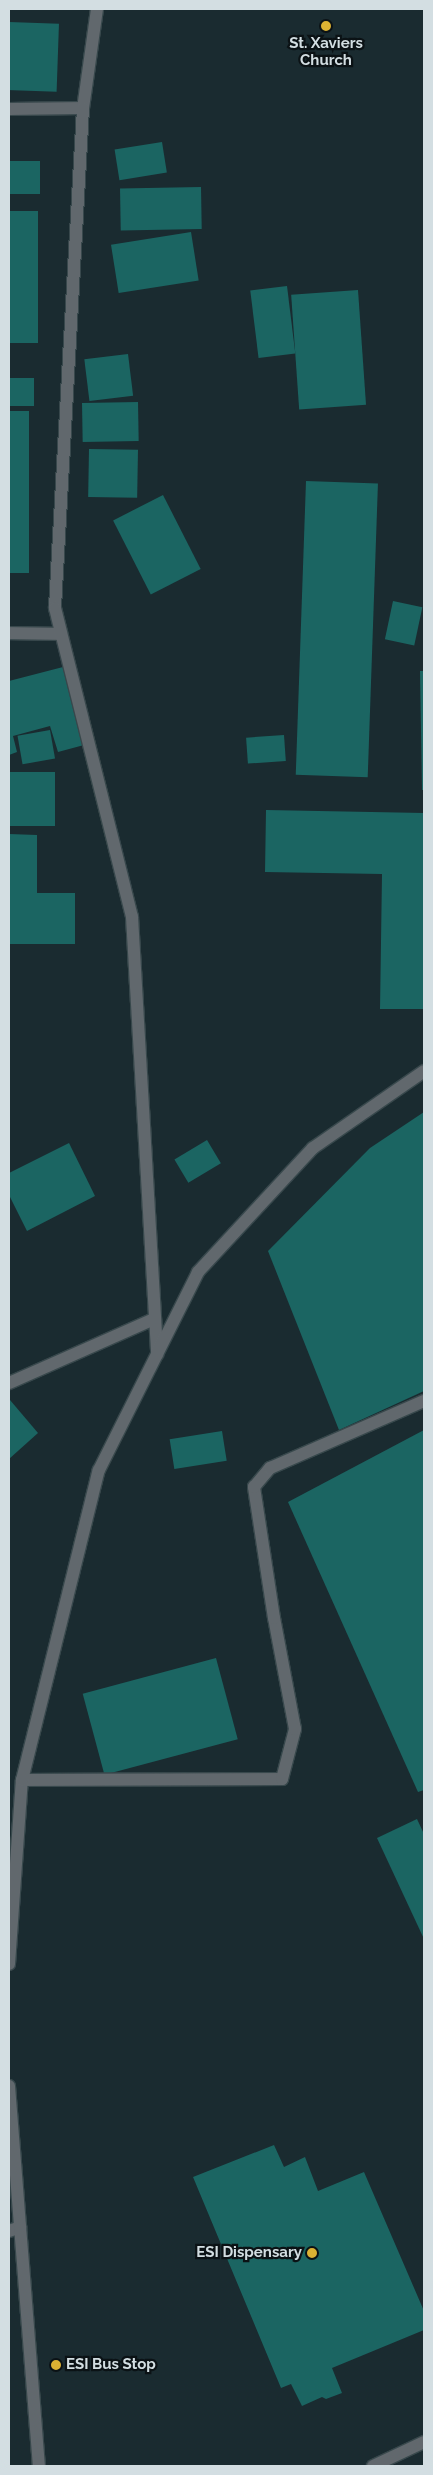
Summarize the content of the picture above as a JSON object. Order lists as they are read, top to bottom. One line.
{"places":["St. Xaviers Church","ESI Dispensary","ESI Bus Stop"]}
